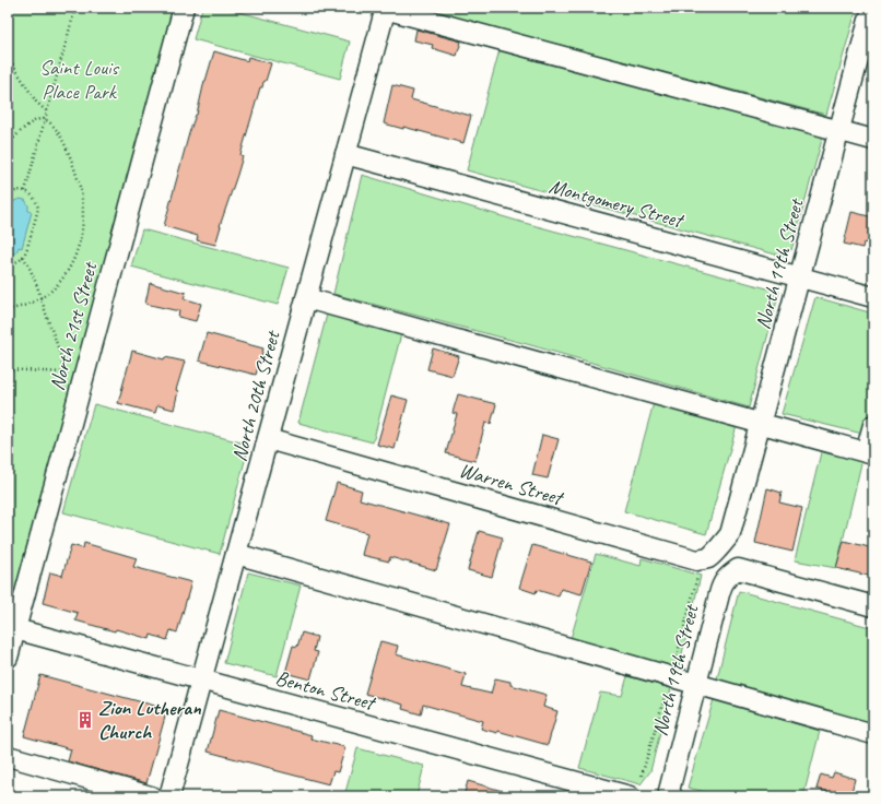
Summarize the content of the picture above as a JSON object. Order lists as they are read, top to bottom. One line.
{"streets":{"street":["Montgomery Street","North 19th Street","North 21st Street","North 20th Street","Warren Street","Benton Street"]},"crossings":[["Montgomery Street","North 19th Street"],["Montgomery Street","North 20th Street"],["North 19th Street","Warren Street"],["North 21st Street","Benton Street"],["North 20th Street","Warren Street"],["North 20th Street","Benton Street"]],"parks":["Saint Louis Place Park"],"places":{"building":["Zion Lutheran Church"]}}
